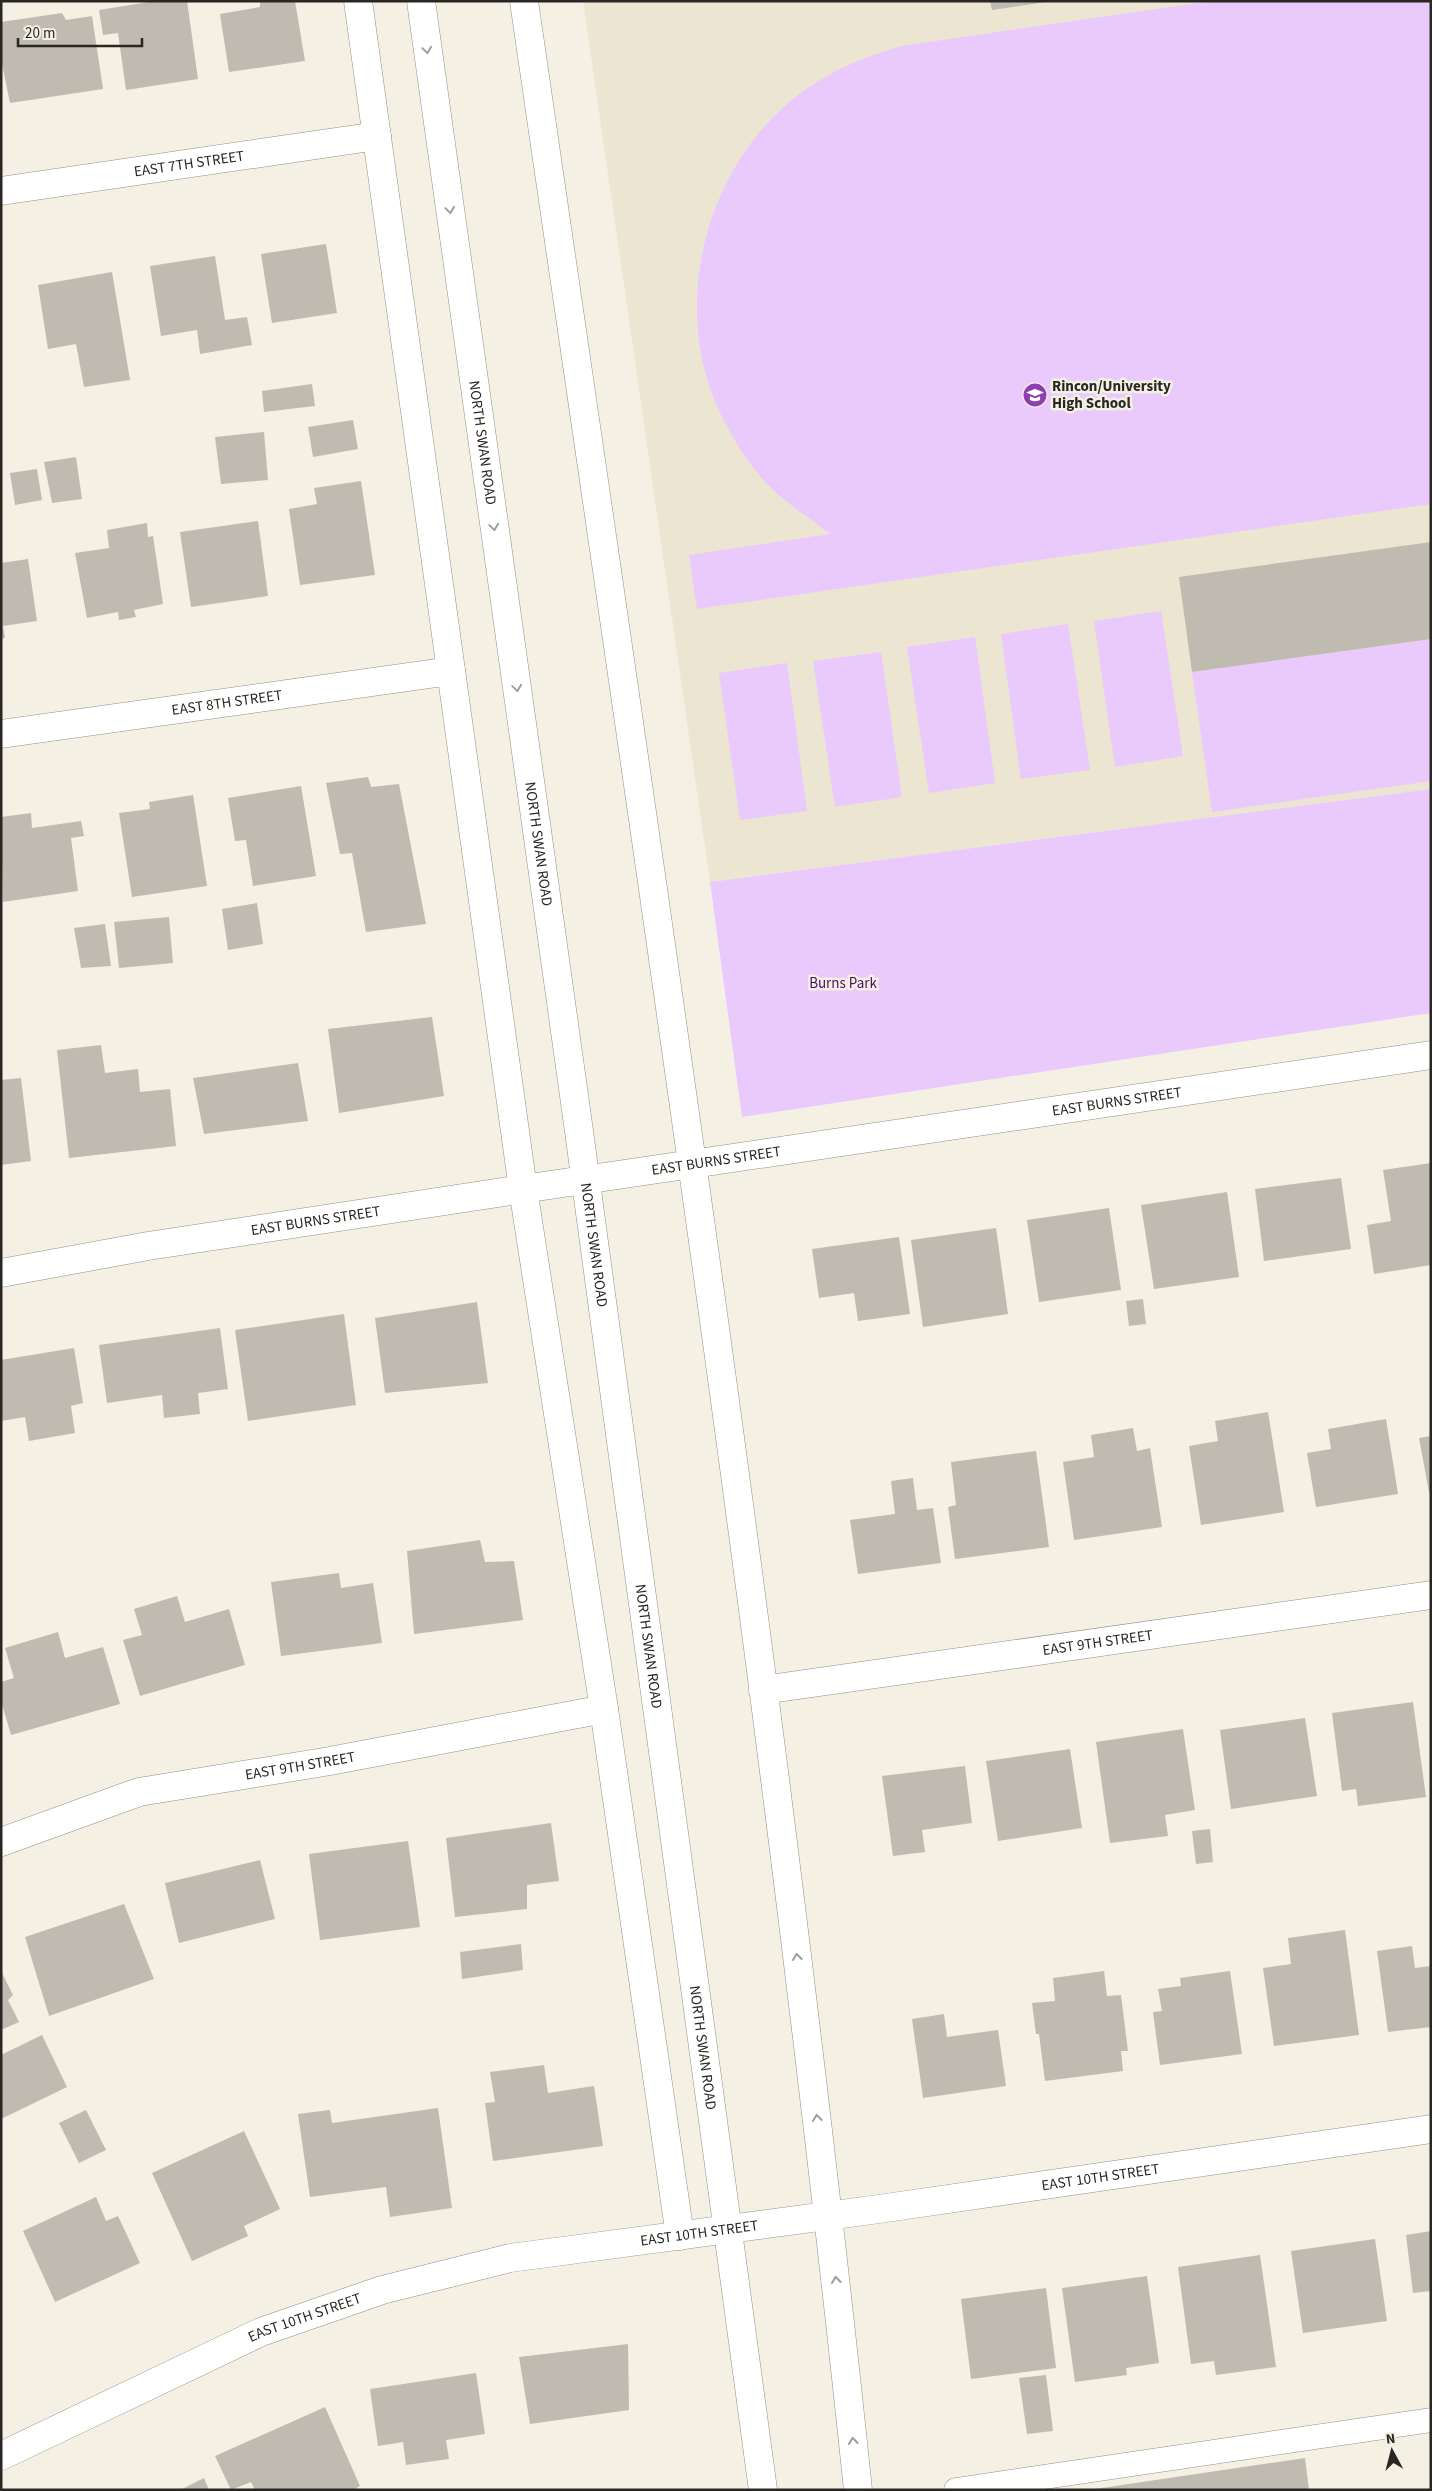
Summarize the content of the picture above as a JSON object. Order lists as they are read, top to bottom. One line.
{"streets":{"street":["EAST 7TH STREET","NORTH SWAN ROAD","EAST 8TH STREET","EAST BURNS STREET","EAST 9TH STREET","EAST 10TH STREET"]},"crossings":[["NORTH SWAN ROAD","EAST BURNS STREET"],["NORTH SWAN ROAD","EAST 10TH STREET"]],"parks":["Burns Park"],"places":{"school or university":["Rincon/University High School"]},"scale_bar":"20 m","north":"top"}
